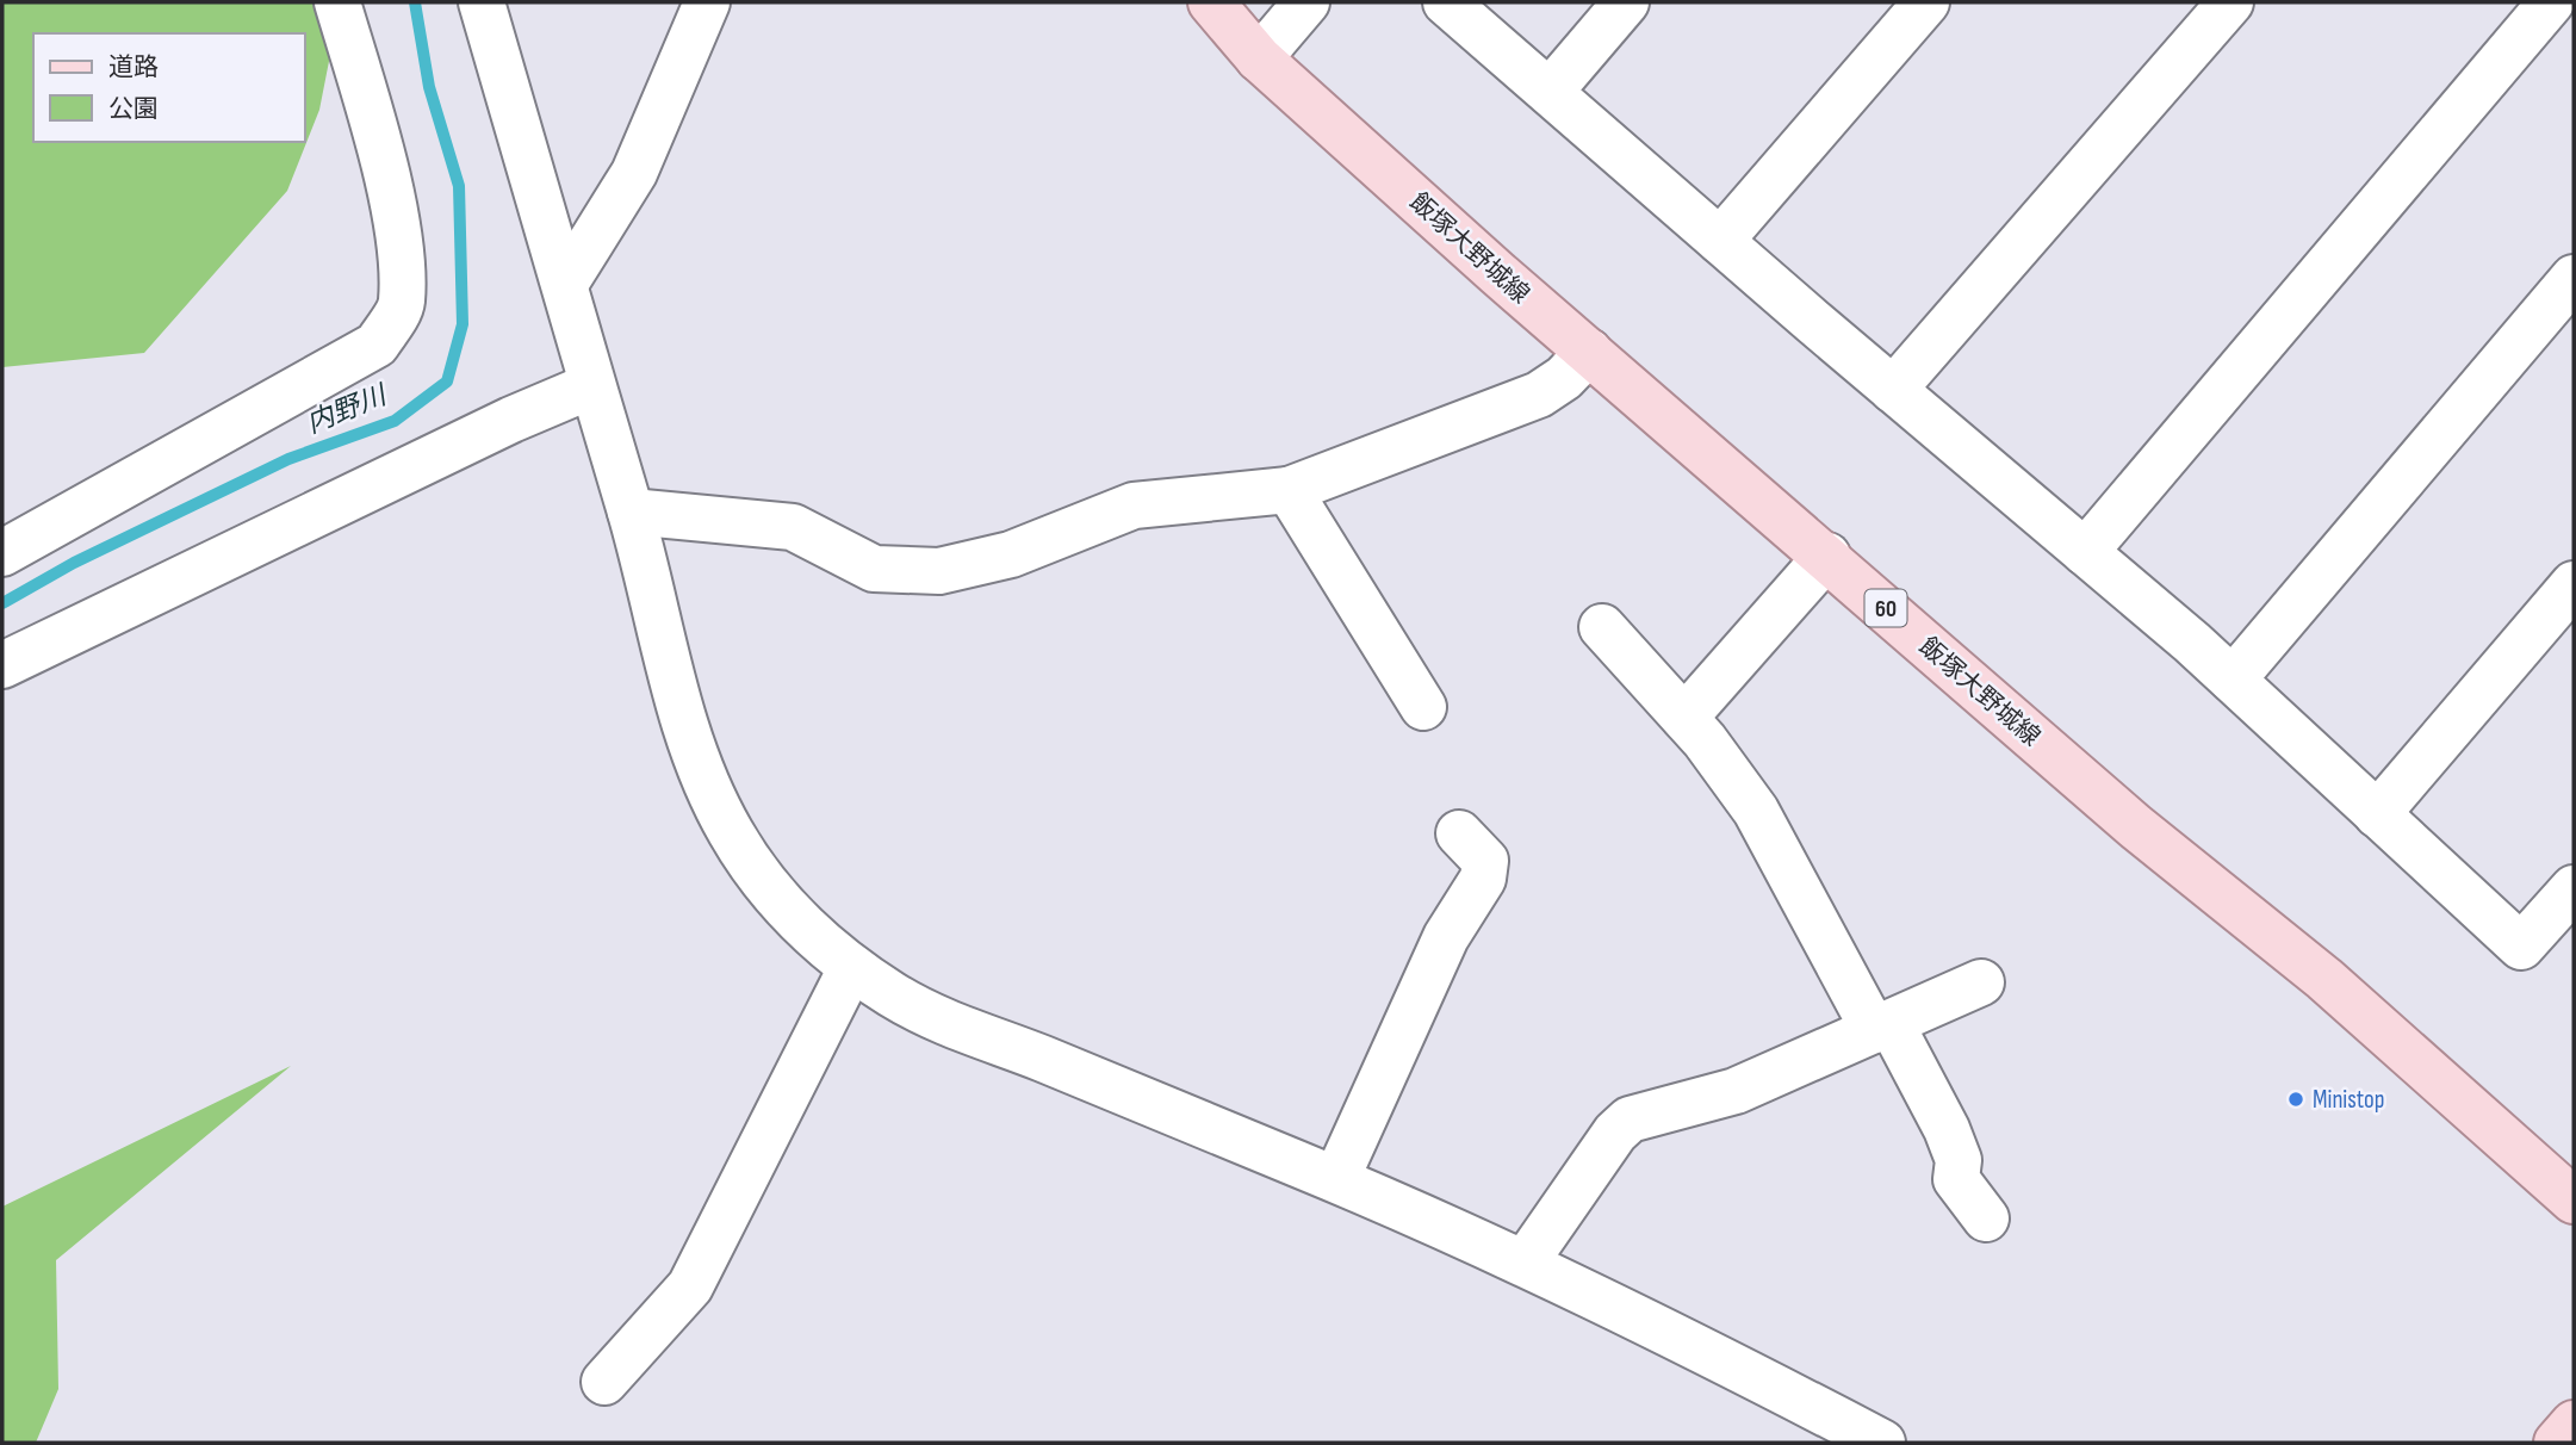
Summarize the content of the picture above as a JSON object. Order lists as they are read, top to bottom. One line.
{"streets":{"main road":["飯塚大野城線","60"]},"water":["内野川"],"places":["Ministop"],"legend":["道路","公園"]}
